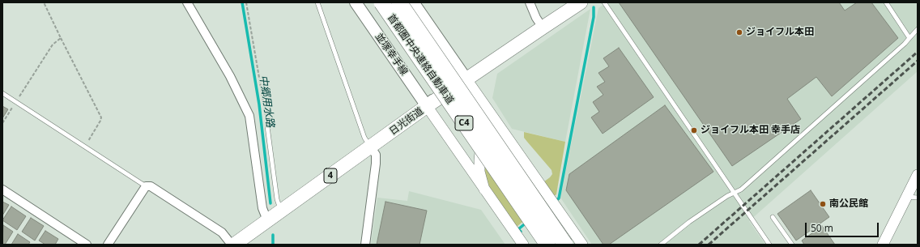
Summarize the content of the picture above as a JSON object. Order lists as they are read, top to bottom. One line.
{"streets":{"highway":["首都圏中央連絡自動車道","日光街道","C4","4"],"main road":["並塚幸手線"]},"crossings":[["並塚幸手線","日光街道"]],"water":["中郷用水路"],"places":["ジョイフル本田","ジョイフル本田 幸手店","南公民館"],"scale_bar":"50 m"}
